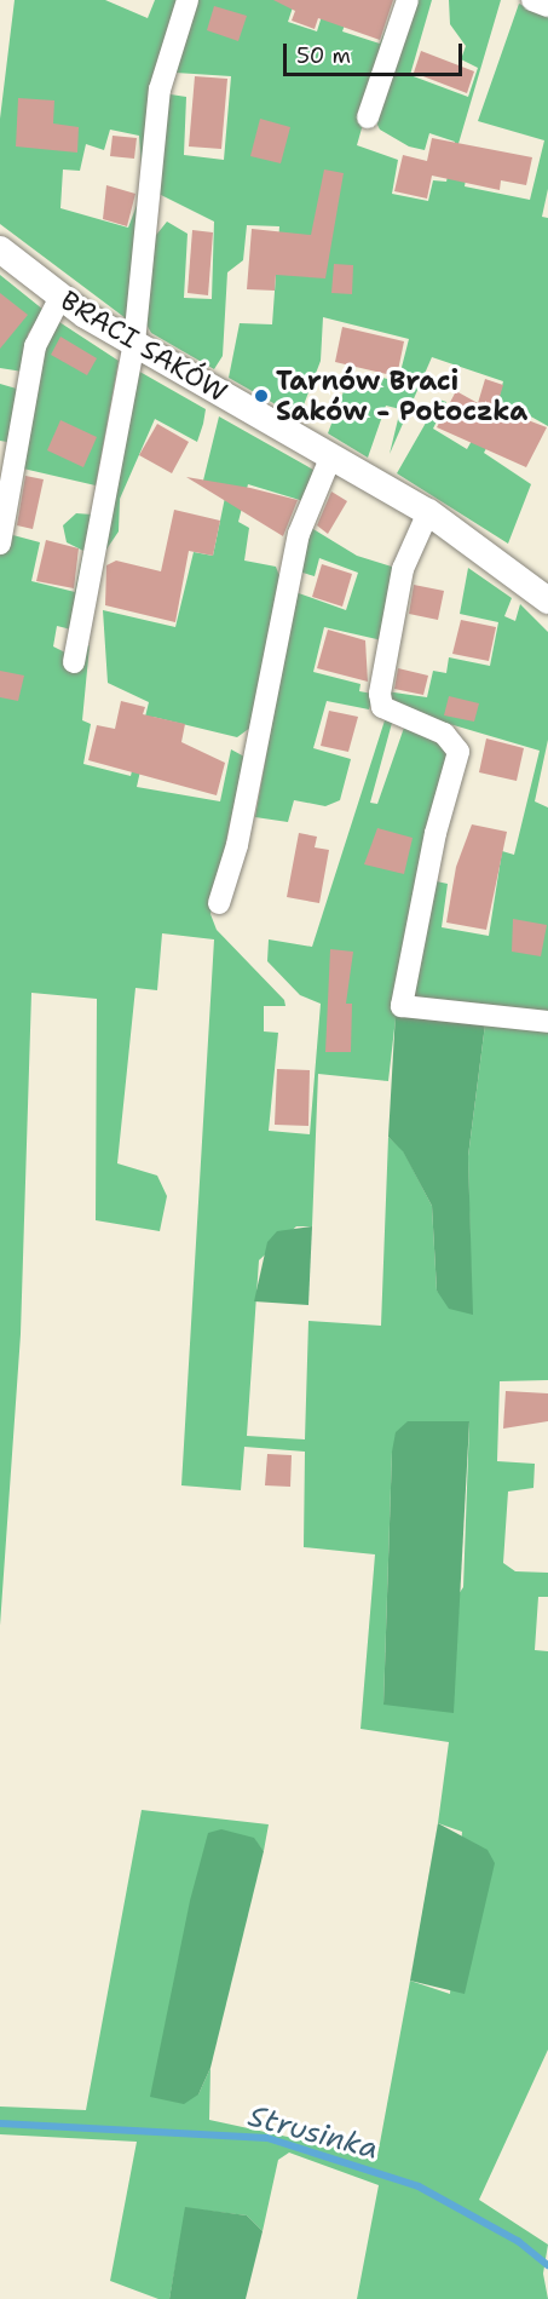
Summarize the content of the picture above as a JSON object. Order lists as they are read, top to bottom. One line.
{"streets":{"street":["BRACI SAKÓW"]},"water":["Strusinka"],"places":["Tarnów Braci Saków - Potoczka"],"scale_bar":"50 m"}
